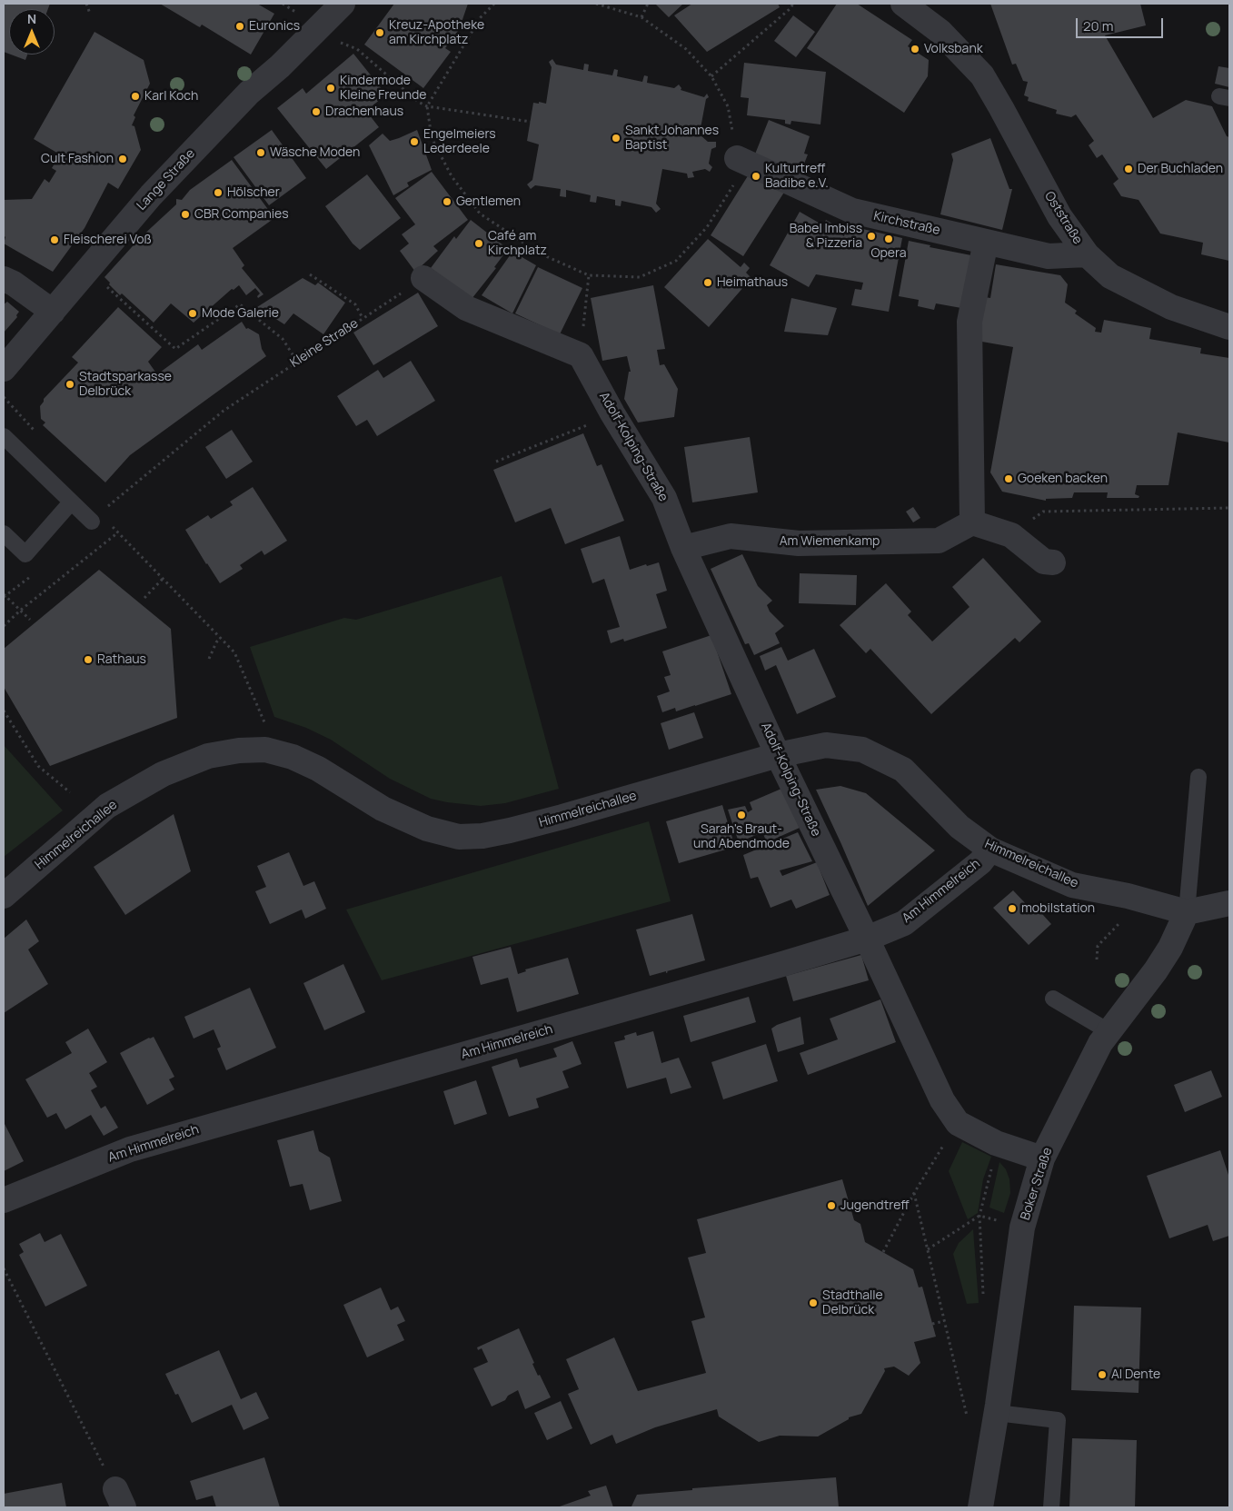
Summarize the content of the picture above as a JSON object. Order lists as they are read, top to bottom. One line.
{"streets":{"street":["Lange Straße","Oststraße","Kirchstraße","Adolf-Kolping-Straße","Am Wiemenkamp","Himmelreichallee","Am Himmelreich","Boker Straße"],"path":["Kleine Straße"]},"crossings":[["Oststraße","Kirchstraße"],["Adolf-Kolping-Straße","Am Wiemenkamp"],["Adolf-Kolping-Straße","Himmelreichallee"],["Adolf-Kolping-Straße","Am Himmelreich"],["Adolf-Kolping-Straße","Boker Straße"],["Himmelreichallee","Am Himmelreich"],["Himmelreichallee","Boker Straße"]],"places":["Euronics","Kreuz-Apotheke am Kirchplatz","Volksbank","Kindermode Kleine Freunde","Karl Koch","Drachenhaus","Sankt Johannes Baptist","Engelmeiers Lederdeele","Wäsche Moden","Cult Fashion","Der Buchladen","Kulturtreff Badibe e.V.","Hölscher","Gentlemen","CBR Companies","Babel Imbiss & Pizzeria","Opera","Fleischerei Voß","Café am Kirchplatz","Heimathaus","Mode Galerie","Stadtsparkasse Delbrück","Goeken backen","Rathaus","Sarah's Braut- und Abendmode","mobilstation","Jugendtreff","Stadthalle Delbrück","Al Dente"],"scale_bar":"20 m","north":"top"}
